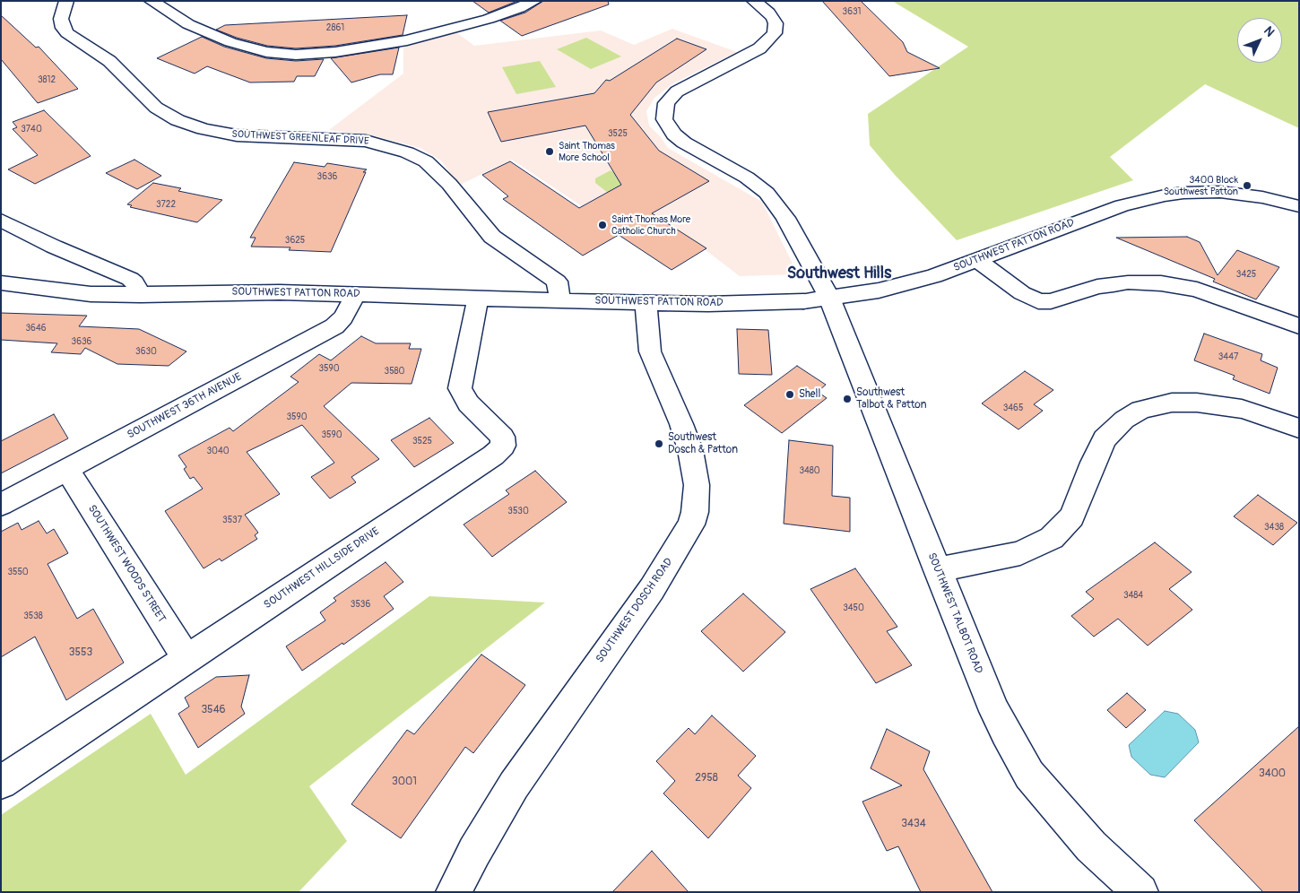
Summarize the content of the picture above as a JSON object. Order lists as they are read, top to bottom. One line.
{"streets":{"street":["SOUTHWEST GREENLEAF DRIVE","SOUTHWEST PATTON ROAD","SOUTHWEST 36TH AVENUE","SOUTHWEST WOODS STREET","SOUTHWEST HILLSIDE DRIVE","SOUTHWEST DOSCH ROAD","SOUTHWEST TALBOT ROAD"]},"crossings":[["SOUTHWEST GREENLEAF DRIVE","SOUTHWEST PATTON ROAD"],["SOUTHWEST PATTON ROAD","SOUTHWEST 36TH AVENUE"],["SOUTHWEST PATTON ROAD","SOUTHWEST HILLSIDE DRIVE"],["SOUTHWEST PATTON ROAD","SOUTHWEST DOSCH ROAD"],["SOUTHWEST PATTON ROAD","SOUTHWEST TALBOT ROAD"],["SOUTHWEST 36TH AVENUE","SOUTHWEST WOODS STREET"],["SOUTHWEST WOODS STREET","SOUTHWEST HILLSIDE DRIVE"]],"districts":["Southwest Hills"],"places":["Saint Thomas More School","3400 Block Southwest Patton","Saint Thomas More Catholic Church","Shell","Southwest Talbot & Patton","Southwest Dosch & Patton"],"house_numbers":["3631","2861","3812","3740","3525","3636","3722","3625","3425","3646","3636","3630","3447","3590","3580","3465","3590","3590","3525","3040","3480","3530","3537","3438","3550","3484","3536","3450","3538","3553","3546","3400","2958","3001","3434"],"north":"top right"}
